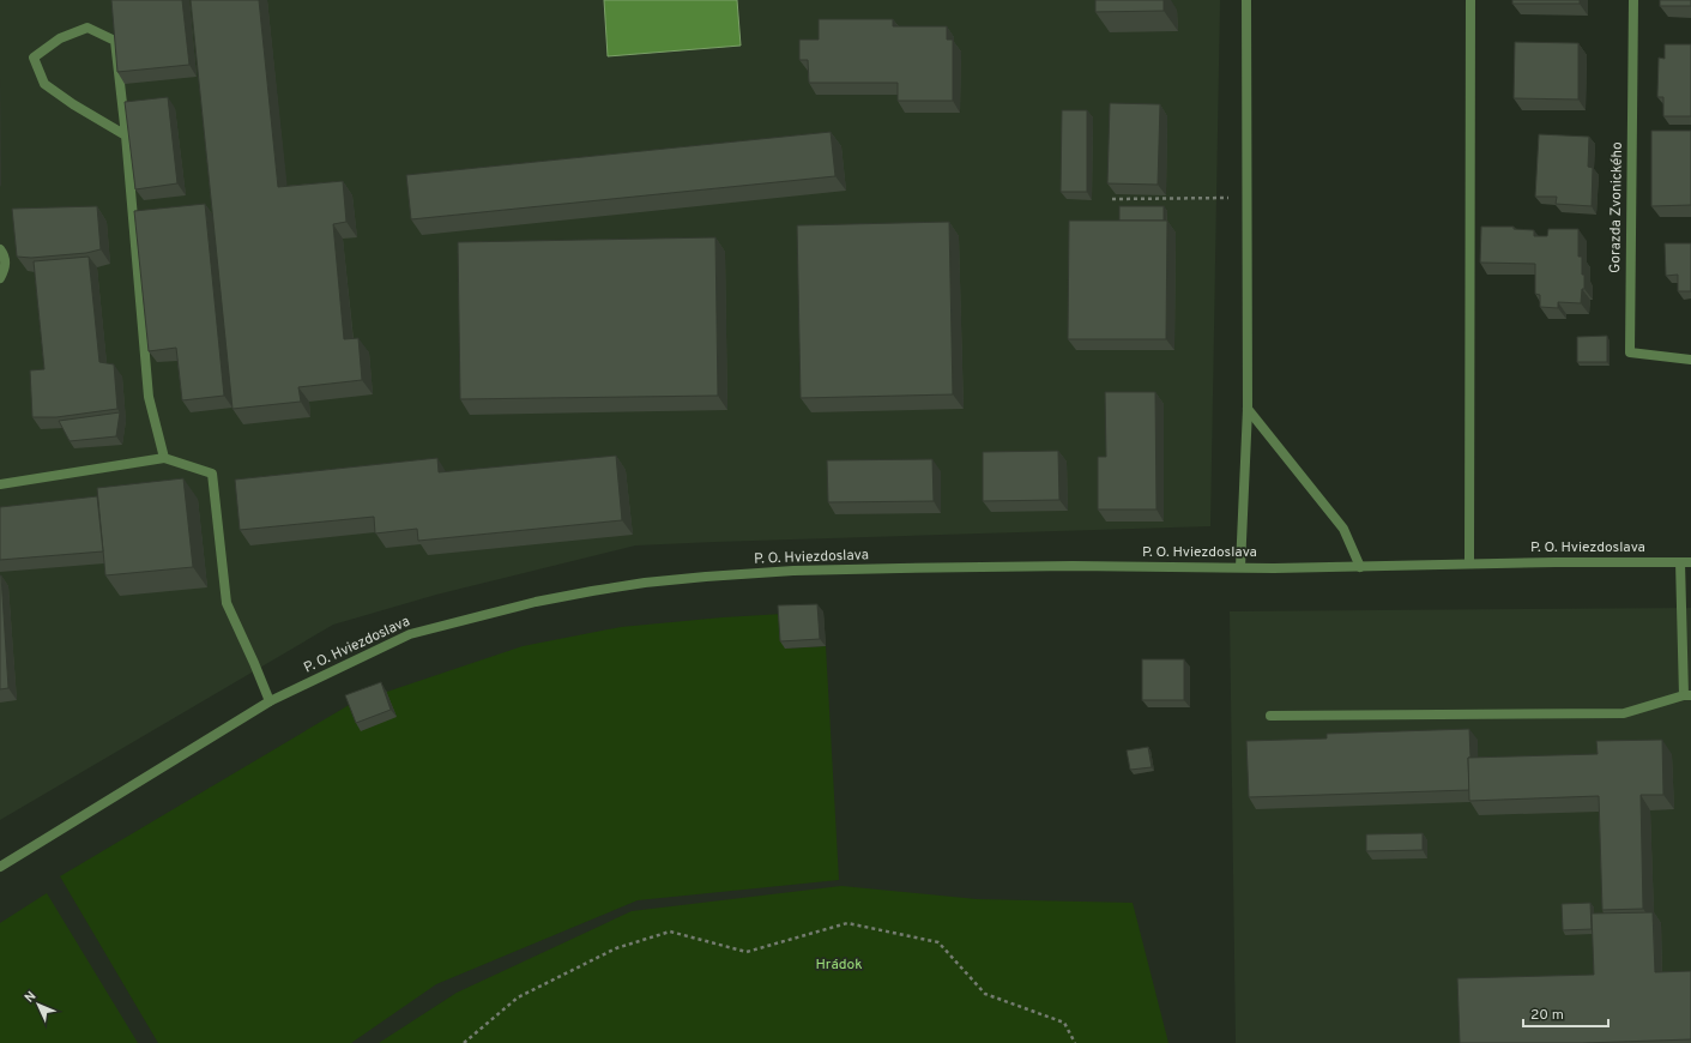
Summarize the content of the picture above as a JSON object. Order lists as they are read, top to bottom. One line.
{"streets":{"street":["Gorazda Zvonického","P. O. Hviezdoslava"]},"parks":["Hrádok"],"scale_bar":"20 m","north":"top left"}
